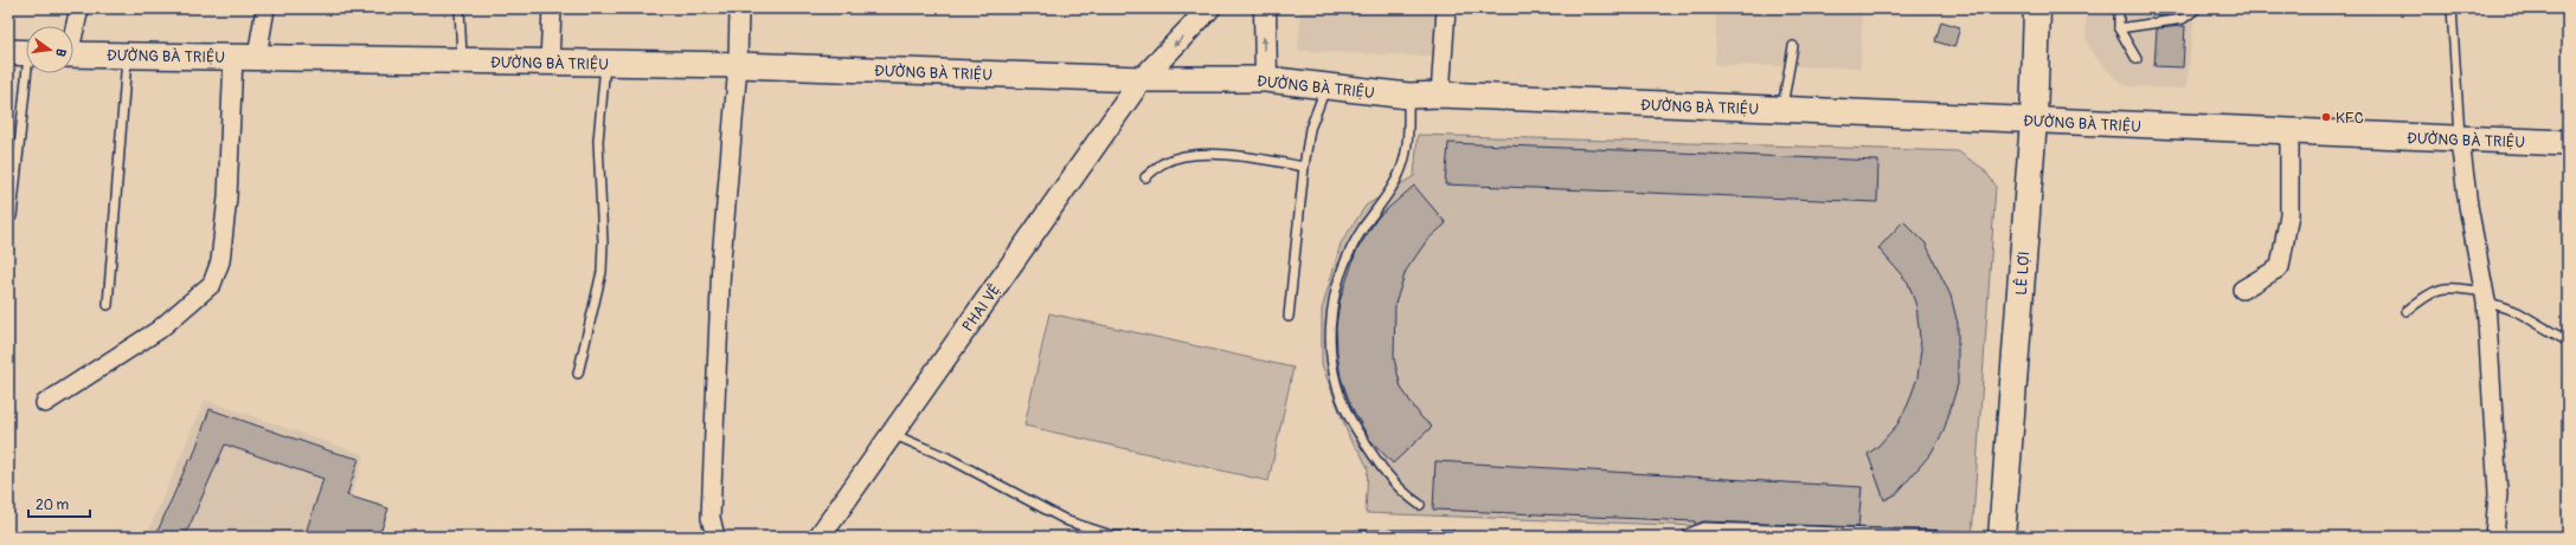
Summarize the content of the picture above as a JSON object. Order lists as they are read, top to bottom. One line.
{"streets":{"main road":["ĐƯỜNG BÀ TRIỆU","LÊ LỢI"],"street":["PHAI VỆ"]},"crossings":[["ĐƯỜNG BÀ TRIỆU","LÊ LỢI"],["ĐƯỜNG BÀ TRIỆU","PHAI VỆ"]],"places":["KFC"],"scale_bar":"20 m","north":"right"}
